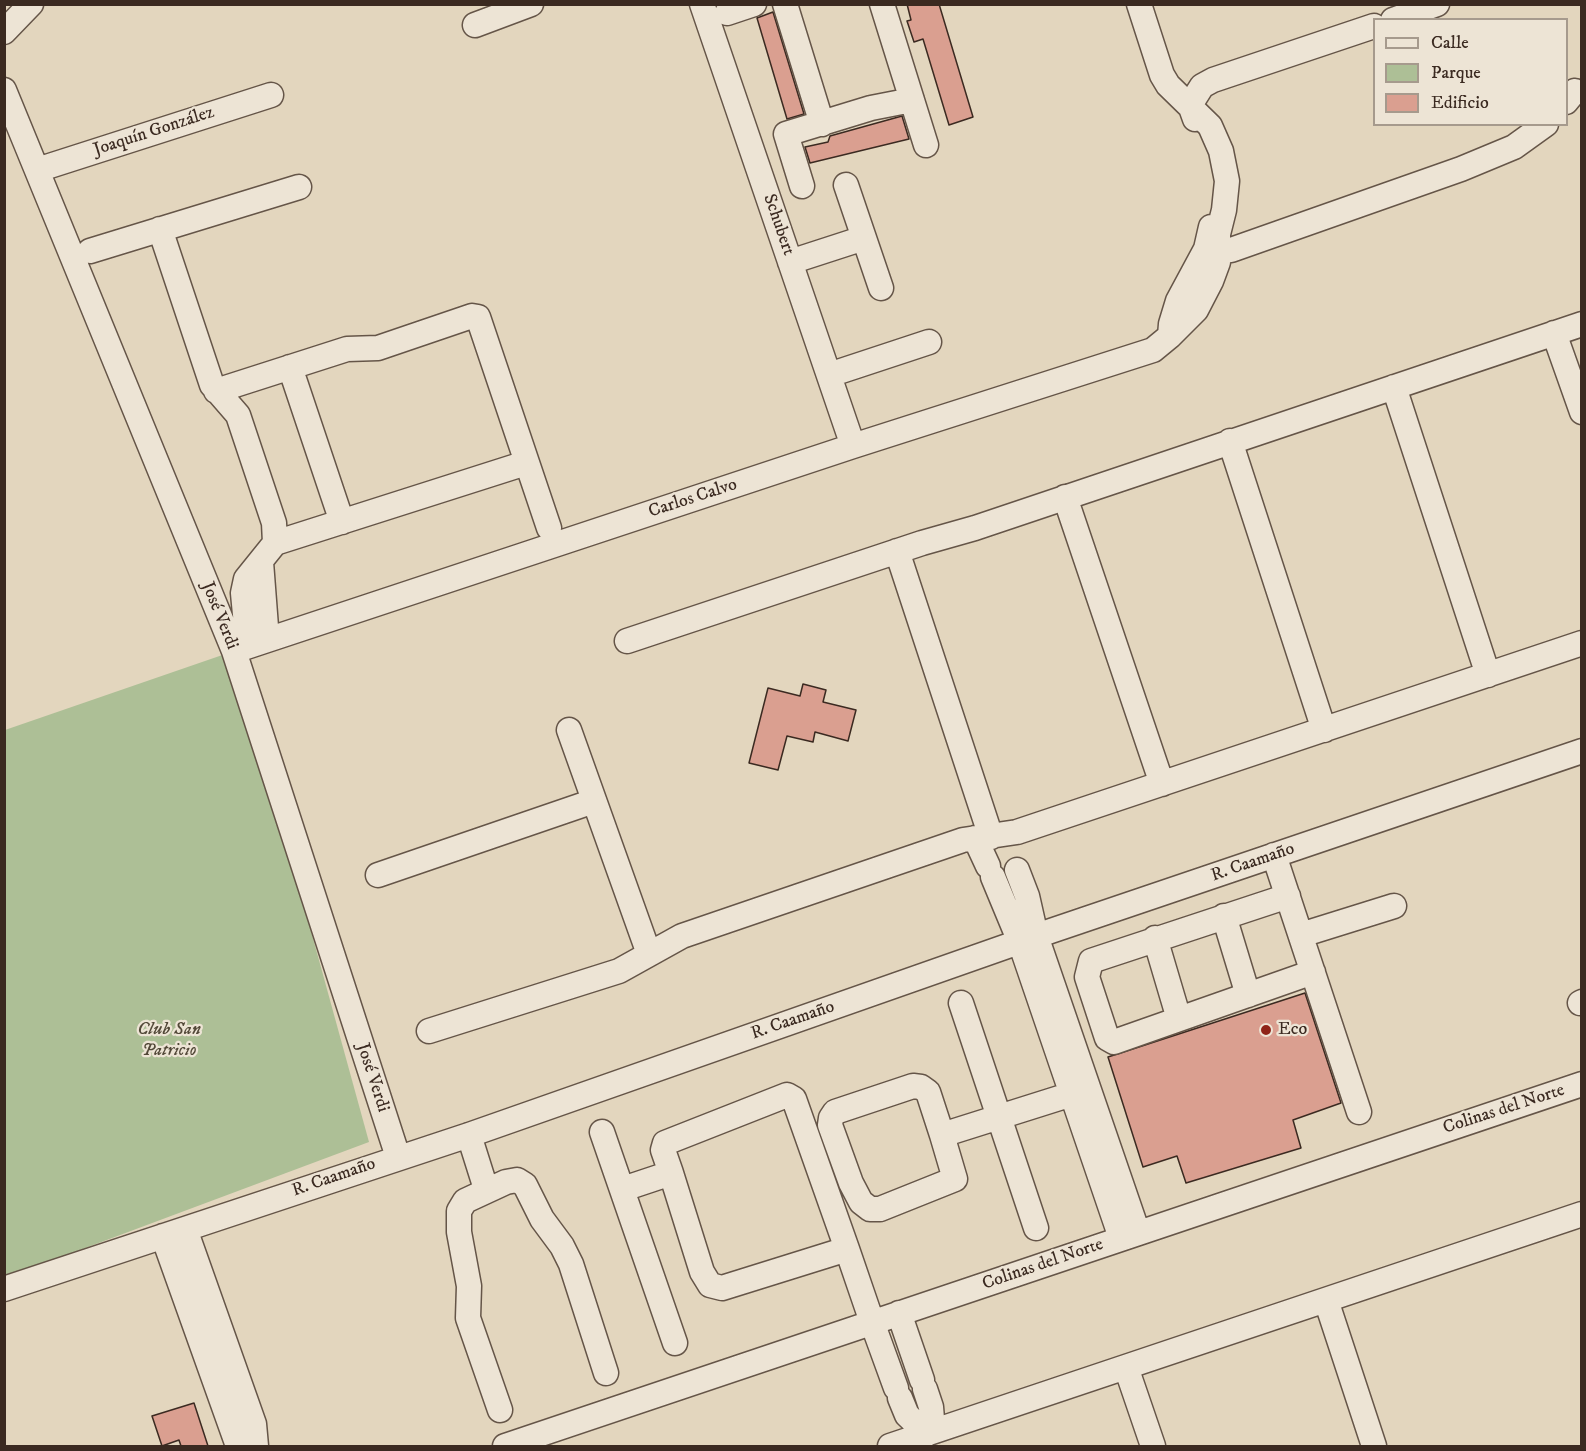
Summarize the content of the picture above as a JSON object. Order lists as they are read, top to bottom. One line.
{"streets":{"street":["Joaquín González","Schubert","Carlos Calvo","José Verdi","R. Caamaño","Colinas del Norte"]},"crossings":[["Joaquín González","José Verdi"],["Schubert","Carlos Calvo"],["Carlos Calvo","José Verdi"],["José Verdi","R. Caamaño"]],"parks":["Club San Patricio"],"places":["Eco"],"legend":["Calle","Parque","Edificio"]}
